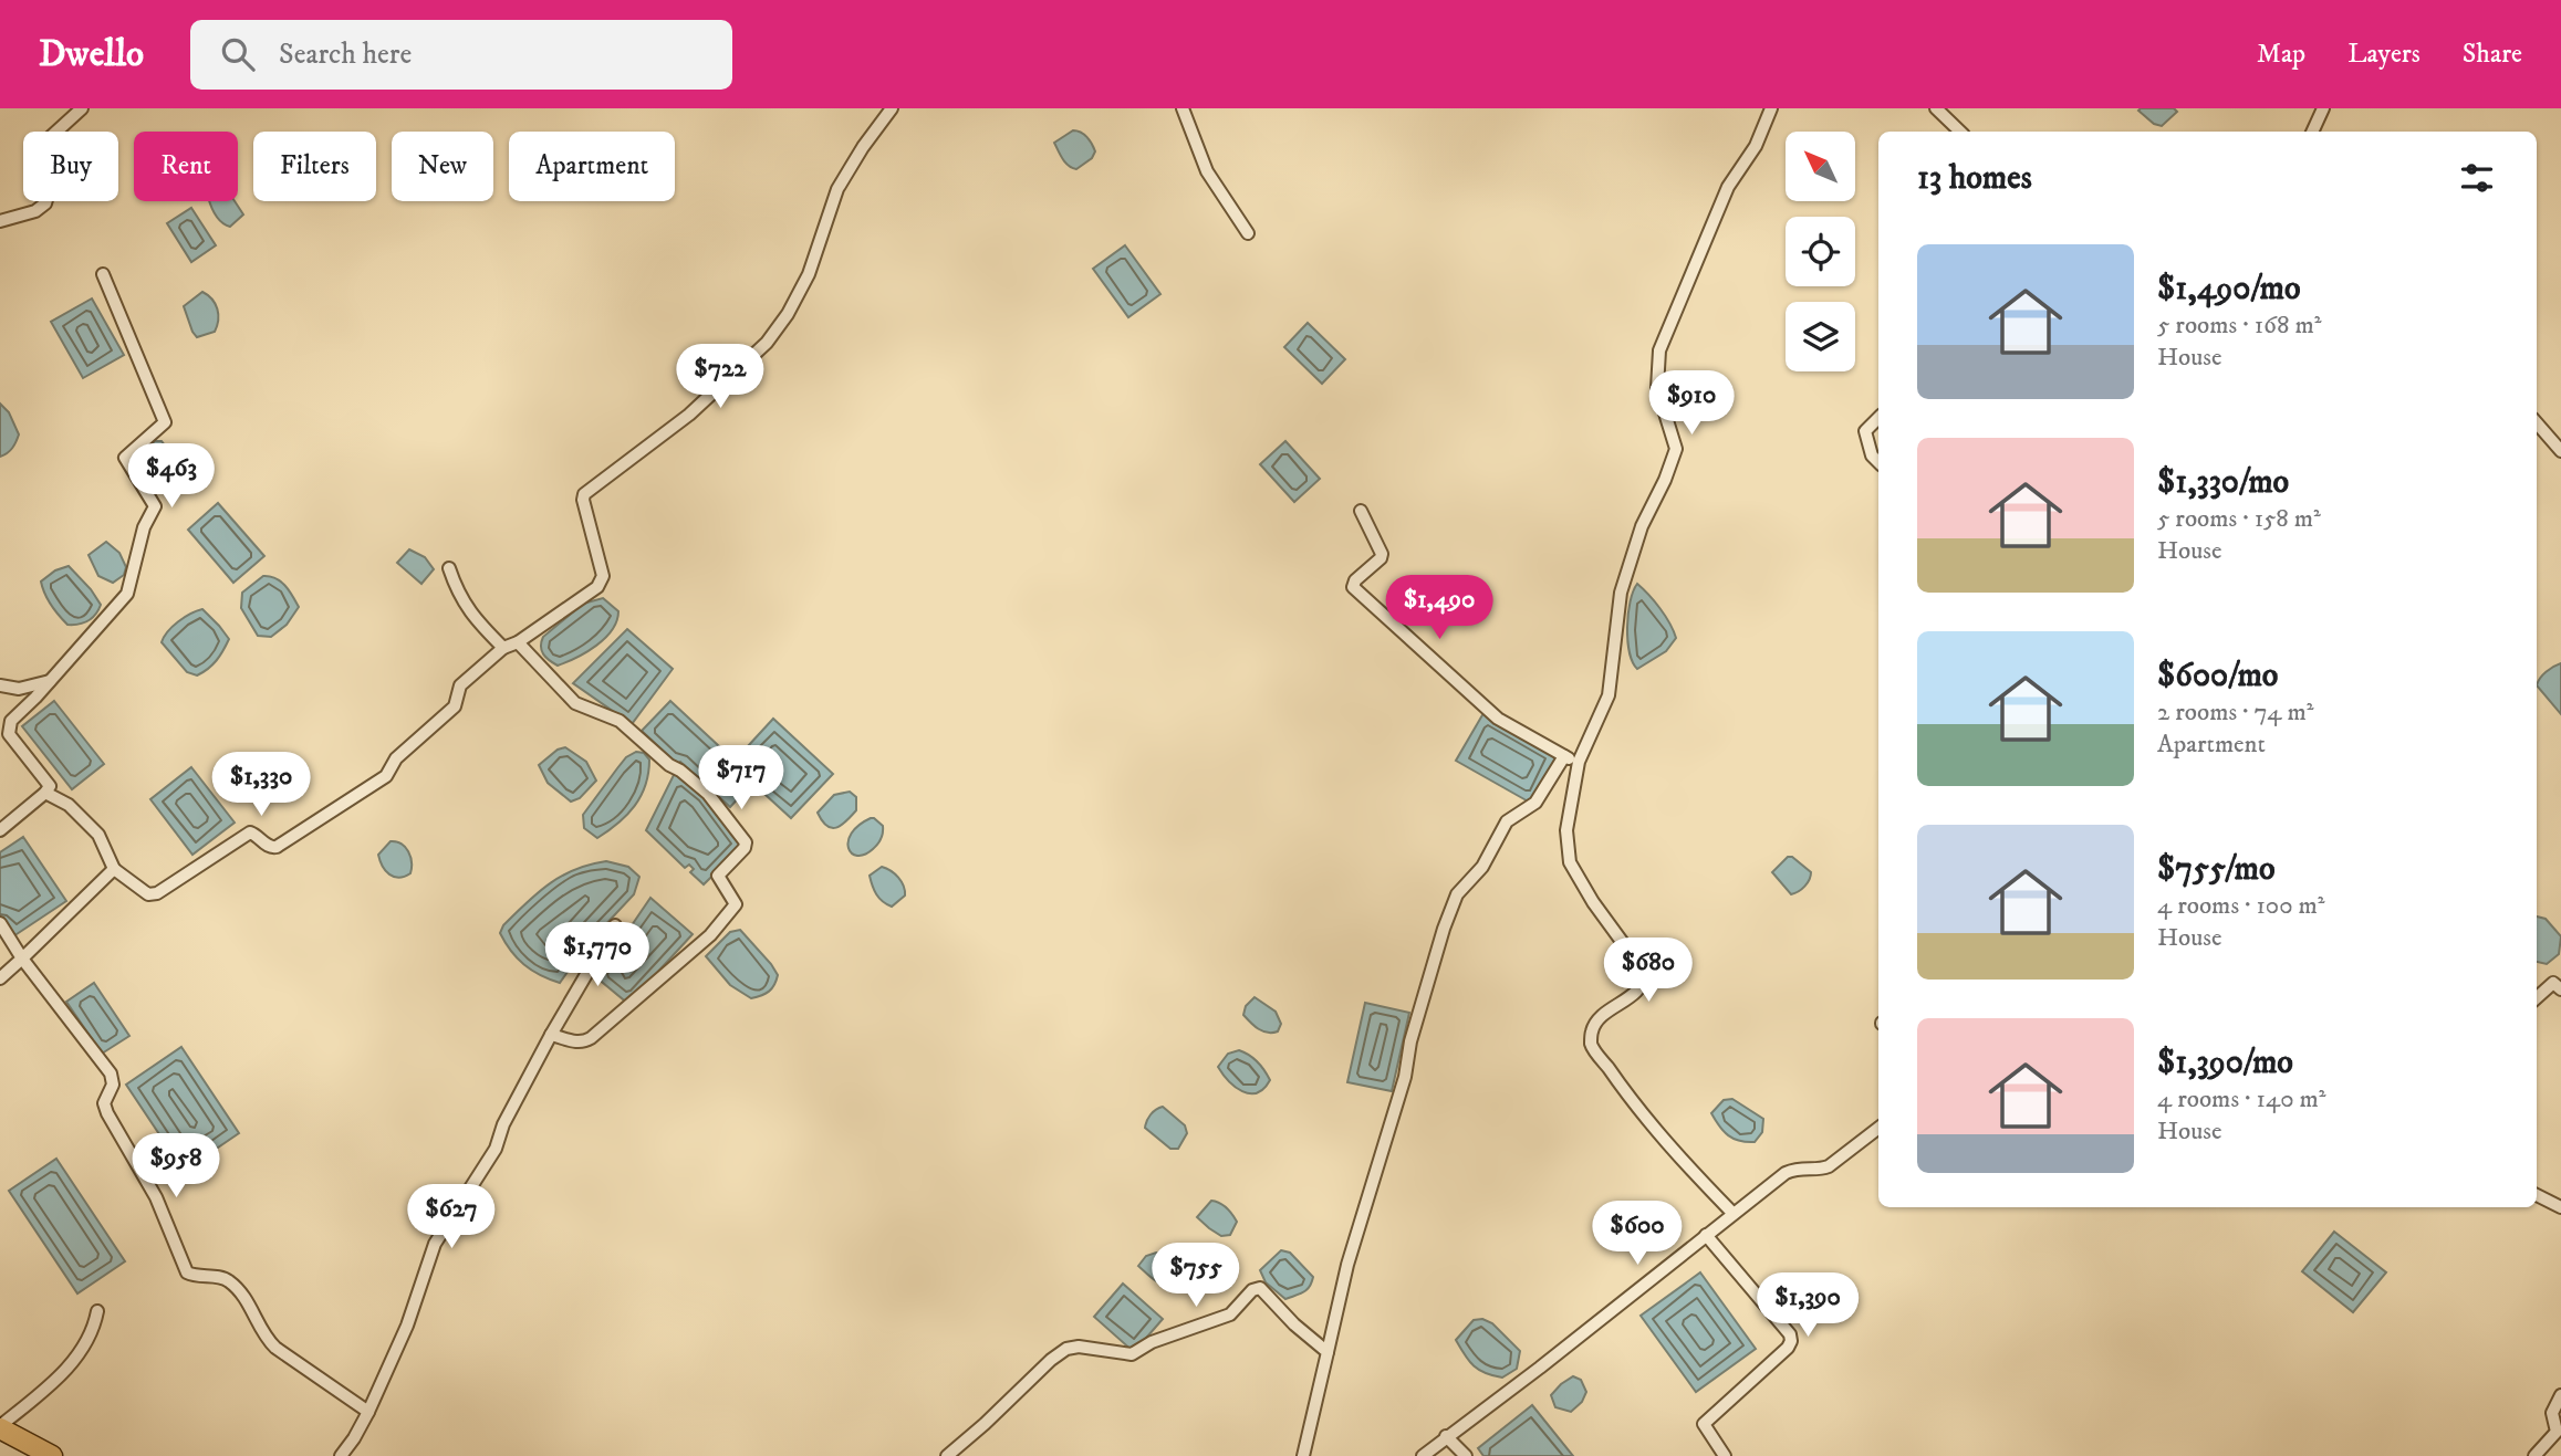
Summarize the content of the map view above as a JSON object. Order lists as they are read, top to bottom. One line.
{"north":"top left","page":{"header":"Dwello","search":"Search here","nav":["Map","Layers","Share"],"chip":["Buy","Rent","Filters","New","Apartment"],"heading":"13 homes","list":[{"name":"$1,490/mo","note":"5 rooms · 168 m² · House"},{"name":"$1,330/mo","note":"5 rooms · 158 m² · House"},{"name":"$600/mo","note":"2 rooms · 74 m² · Apartment"},{"name":"$755/mo","note":"4 rooms · 100 m² · House"},{"name":"$1,390/mo","note":"4 rooms · 140 m² · House"}],"price":["$722","$910","$463","$1,490","$717","$1,330","$1,770","$680","$958","$627","$600","$755","$1,390"]}}
